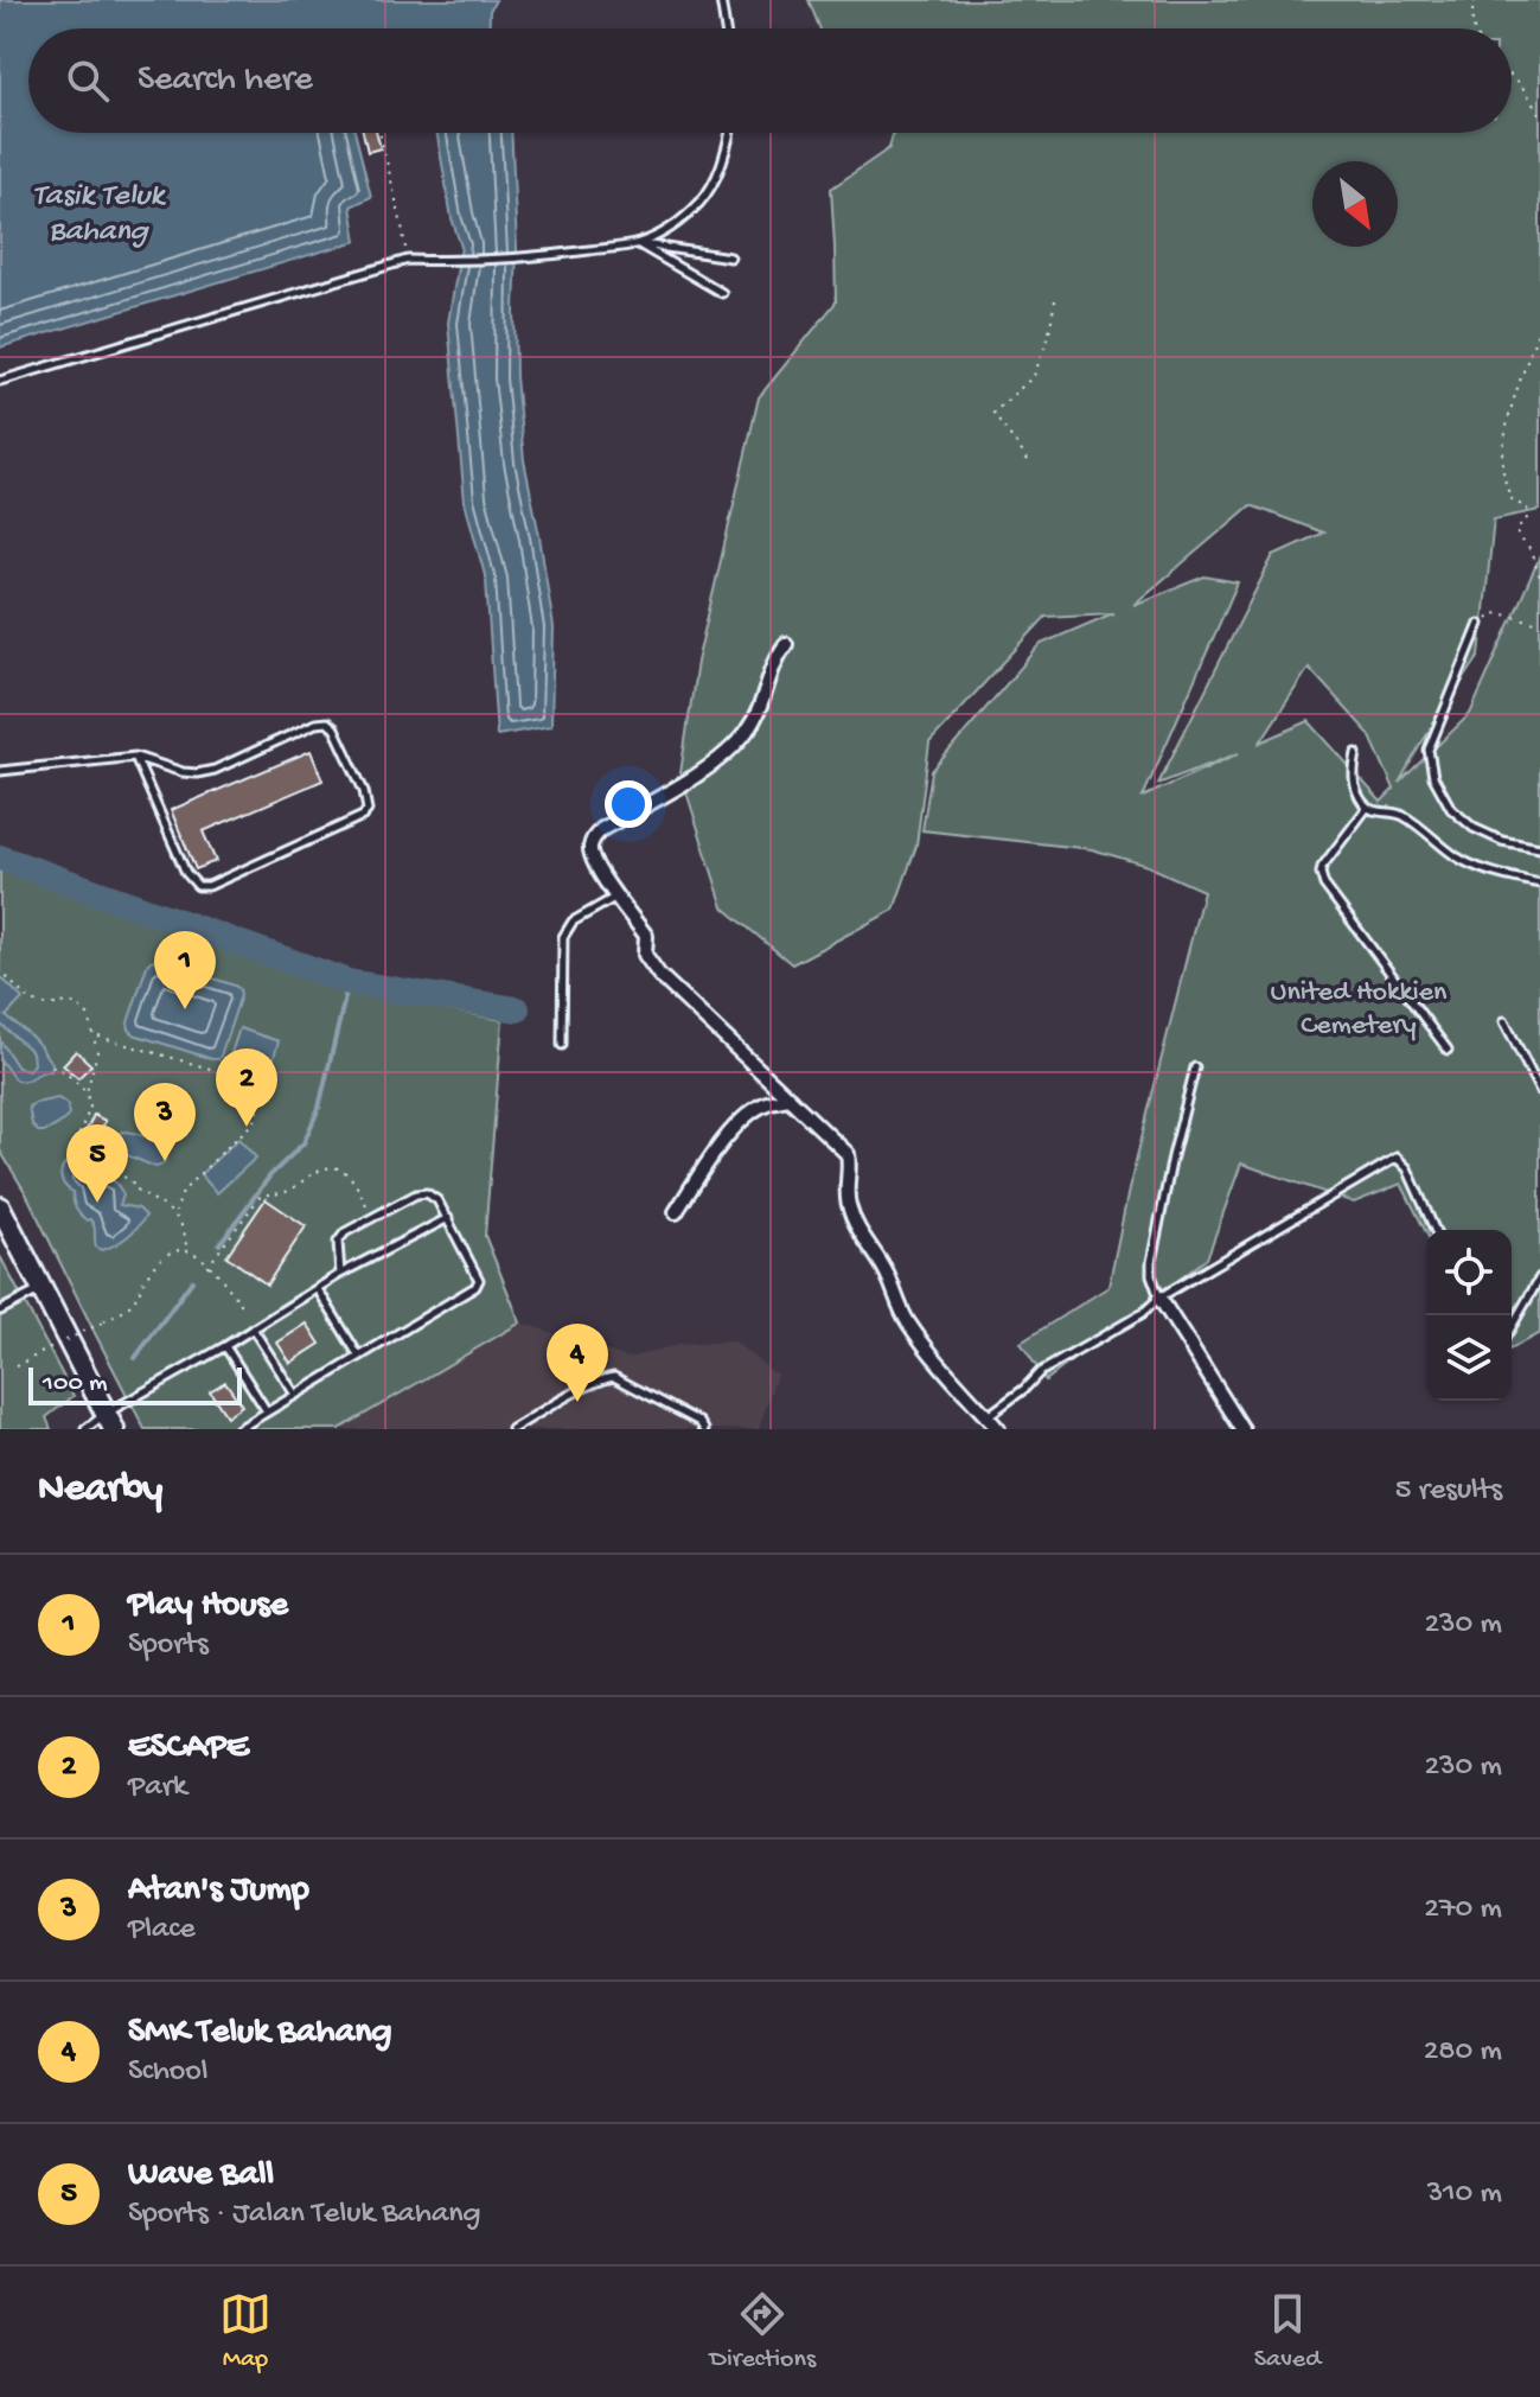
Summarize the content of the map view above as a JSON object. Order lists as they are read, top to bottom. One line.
{"water":["Tasik Teluk Bahang"],"parks":["United Hokkien Cemetery"],"scale_bar":"100 m","north":"bottom right","page":{"search":"Search here","pins":["1","2","3","5","4"],"scale":"100 m","heading":["Nearby","5 results"],"list":[{"mark":"1","name":"Play House","note":"Sports","value":"230 m"},{"mark":"2","name":"ESCAPE","note":"Park","value":"230 m"},{"mark":"3","name":"Atan's Jump","note":"Place","value":"270 m"},{"mark":"4","name":"SMK Teluk Bahang","note":"School","value":"280 m"},{"mark":"5","name":"Wave Ball","note":"Sports · Jalan Teluk Bahang","value":"310 m"}],"nav":["Map","Directions","Saved"]}}
